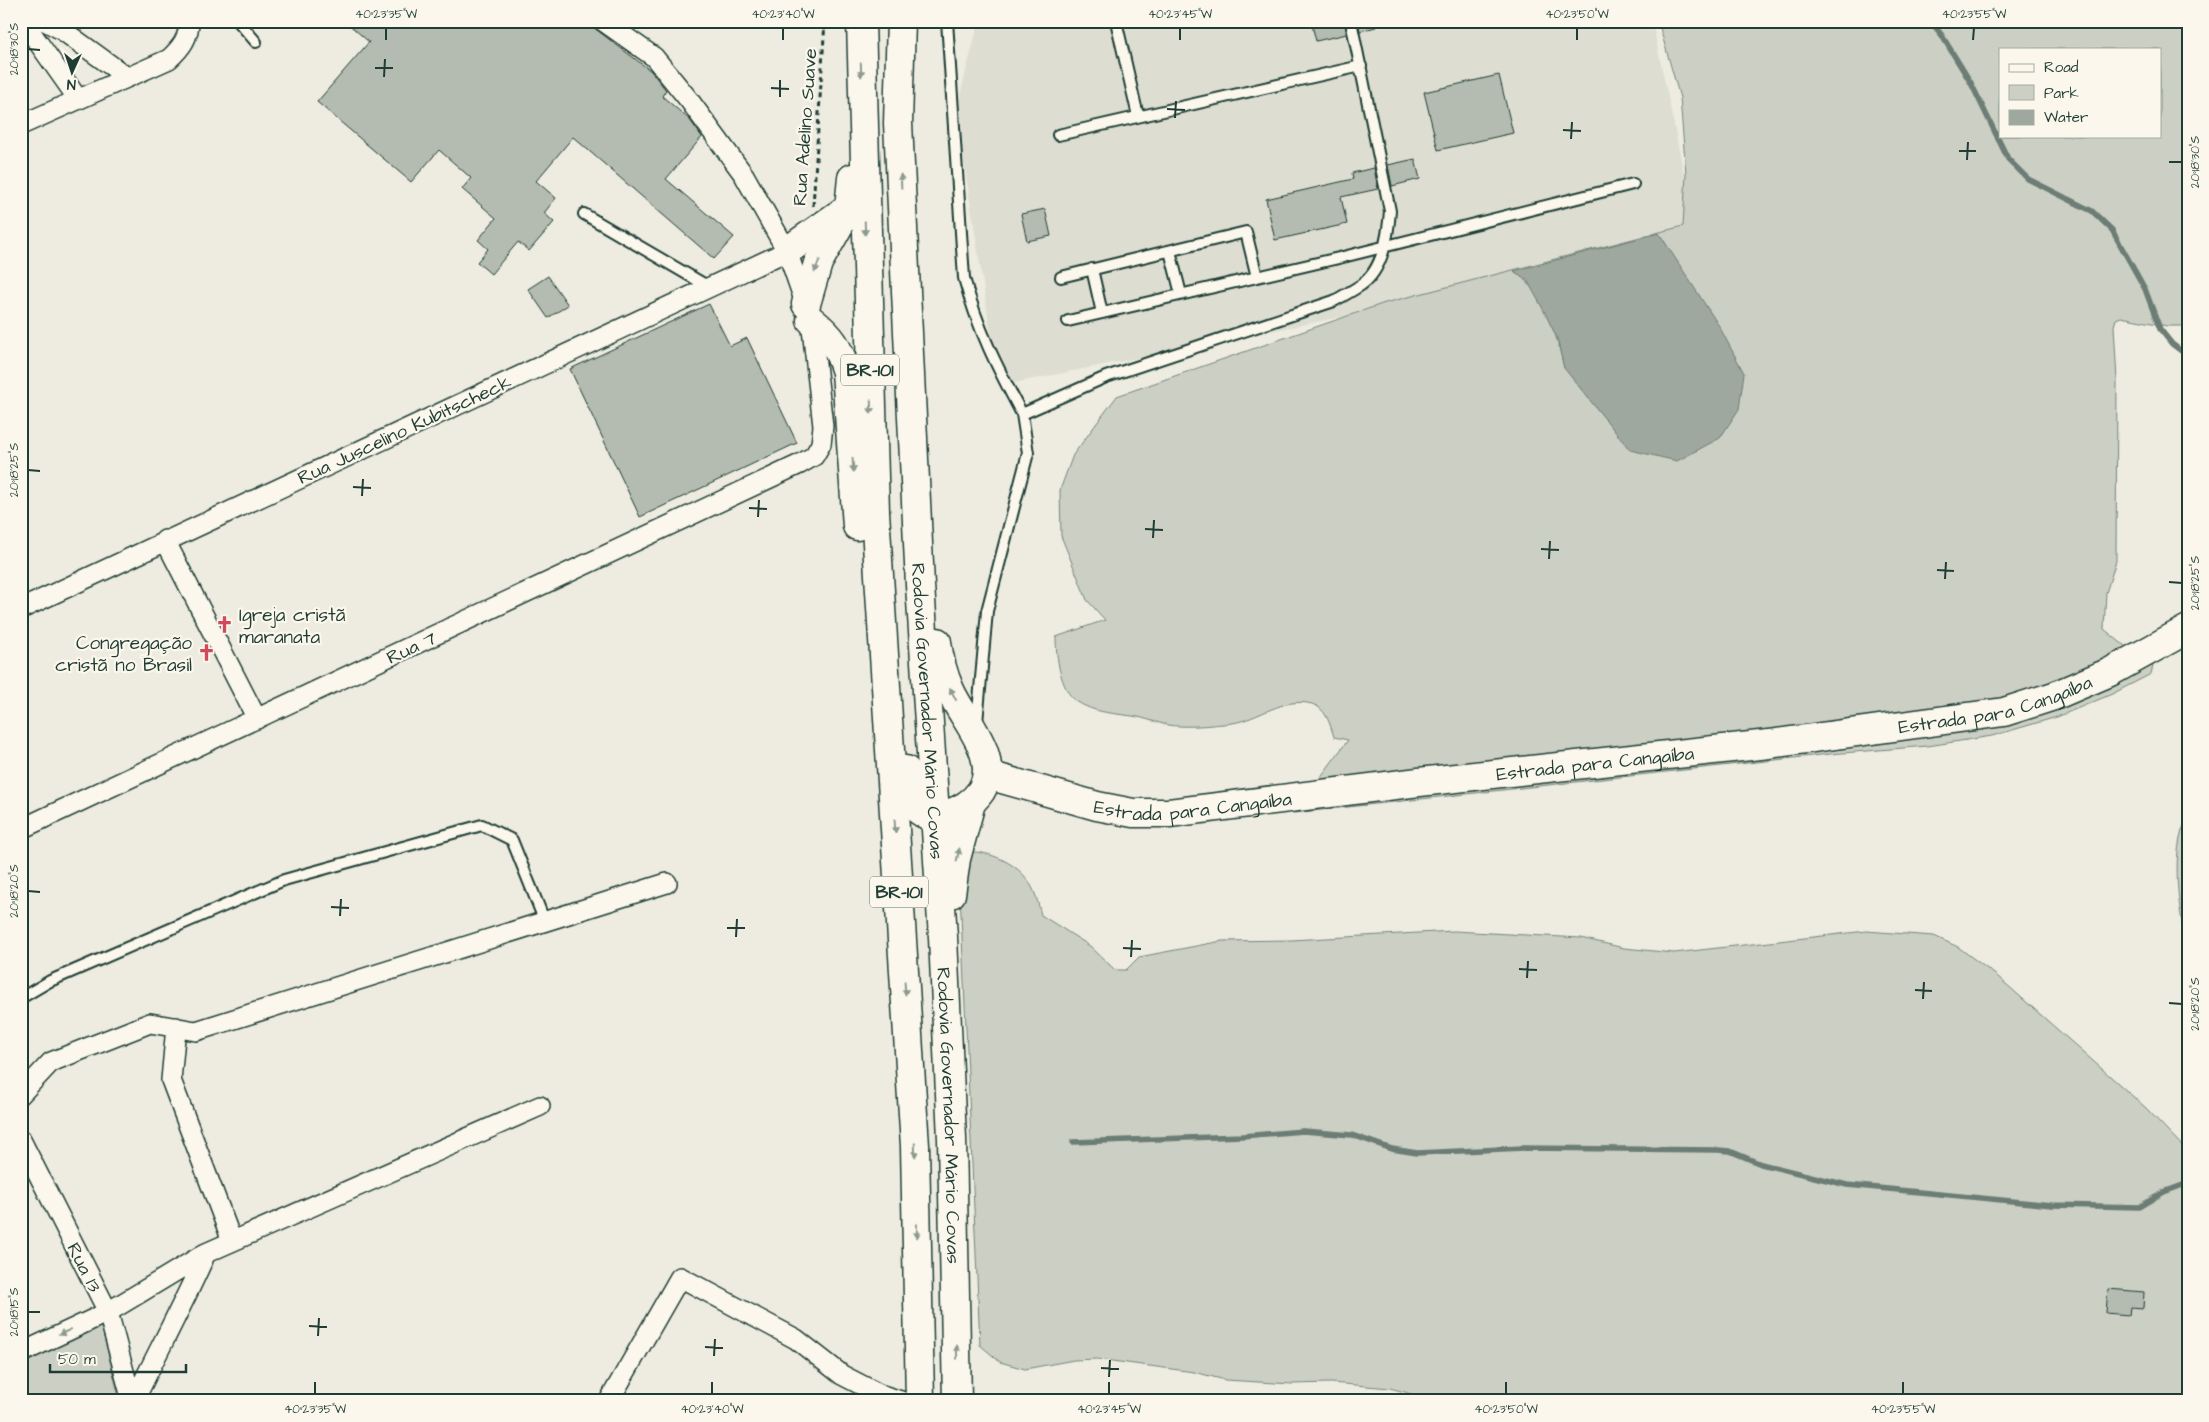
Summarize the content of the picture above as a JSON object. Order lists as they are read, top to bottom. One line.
{"streets":{"main road":["BR-101","Estrada para Cangaíba","Rodovia Governador Mário Covas"],"street":["Rua Juscelino Kubitscheck","Rua 7","Rua 13"],"path":["Rua Adelino Suave"]},"crossings":[["Rua Juscelino Kubitscheck","Rua 7"]],"places":{"church":["Igreja cristã maranata","Congregação cristã no Brasil"]},"legend":["Road","Park","Water"],"scale_bar":"50 m","north":"bottom","coordinates":["40°23'35\"W","40°23'40\"W","40°23'45\"W","40°23'50\"W","40°23'55\"W","20°18'30\"S","20°18'25\"S","20°18'20\"S","20°18'15\"S"]}
